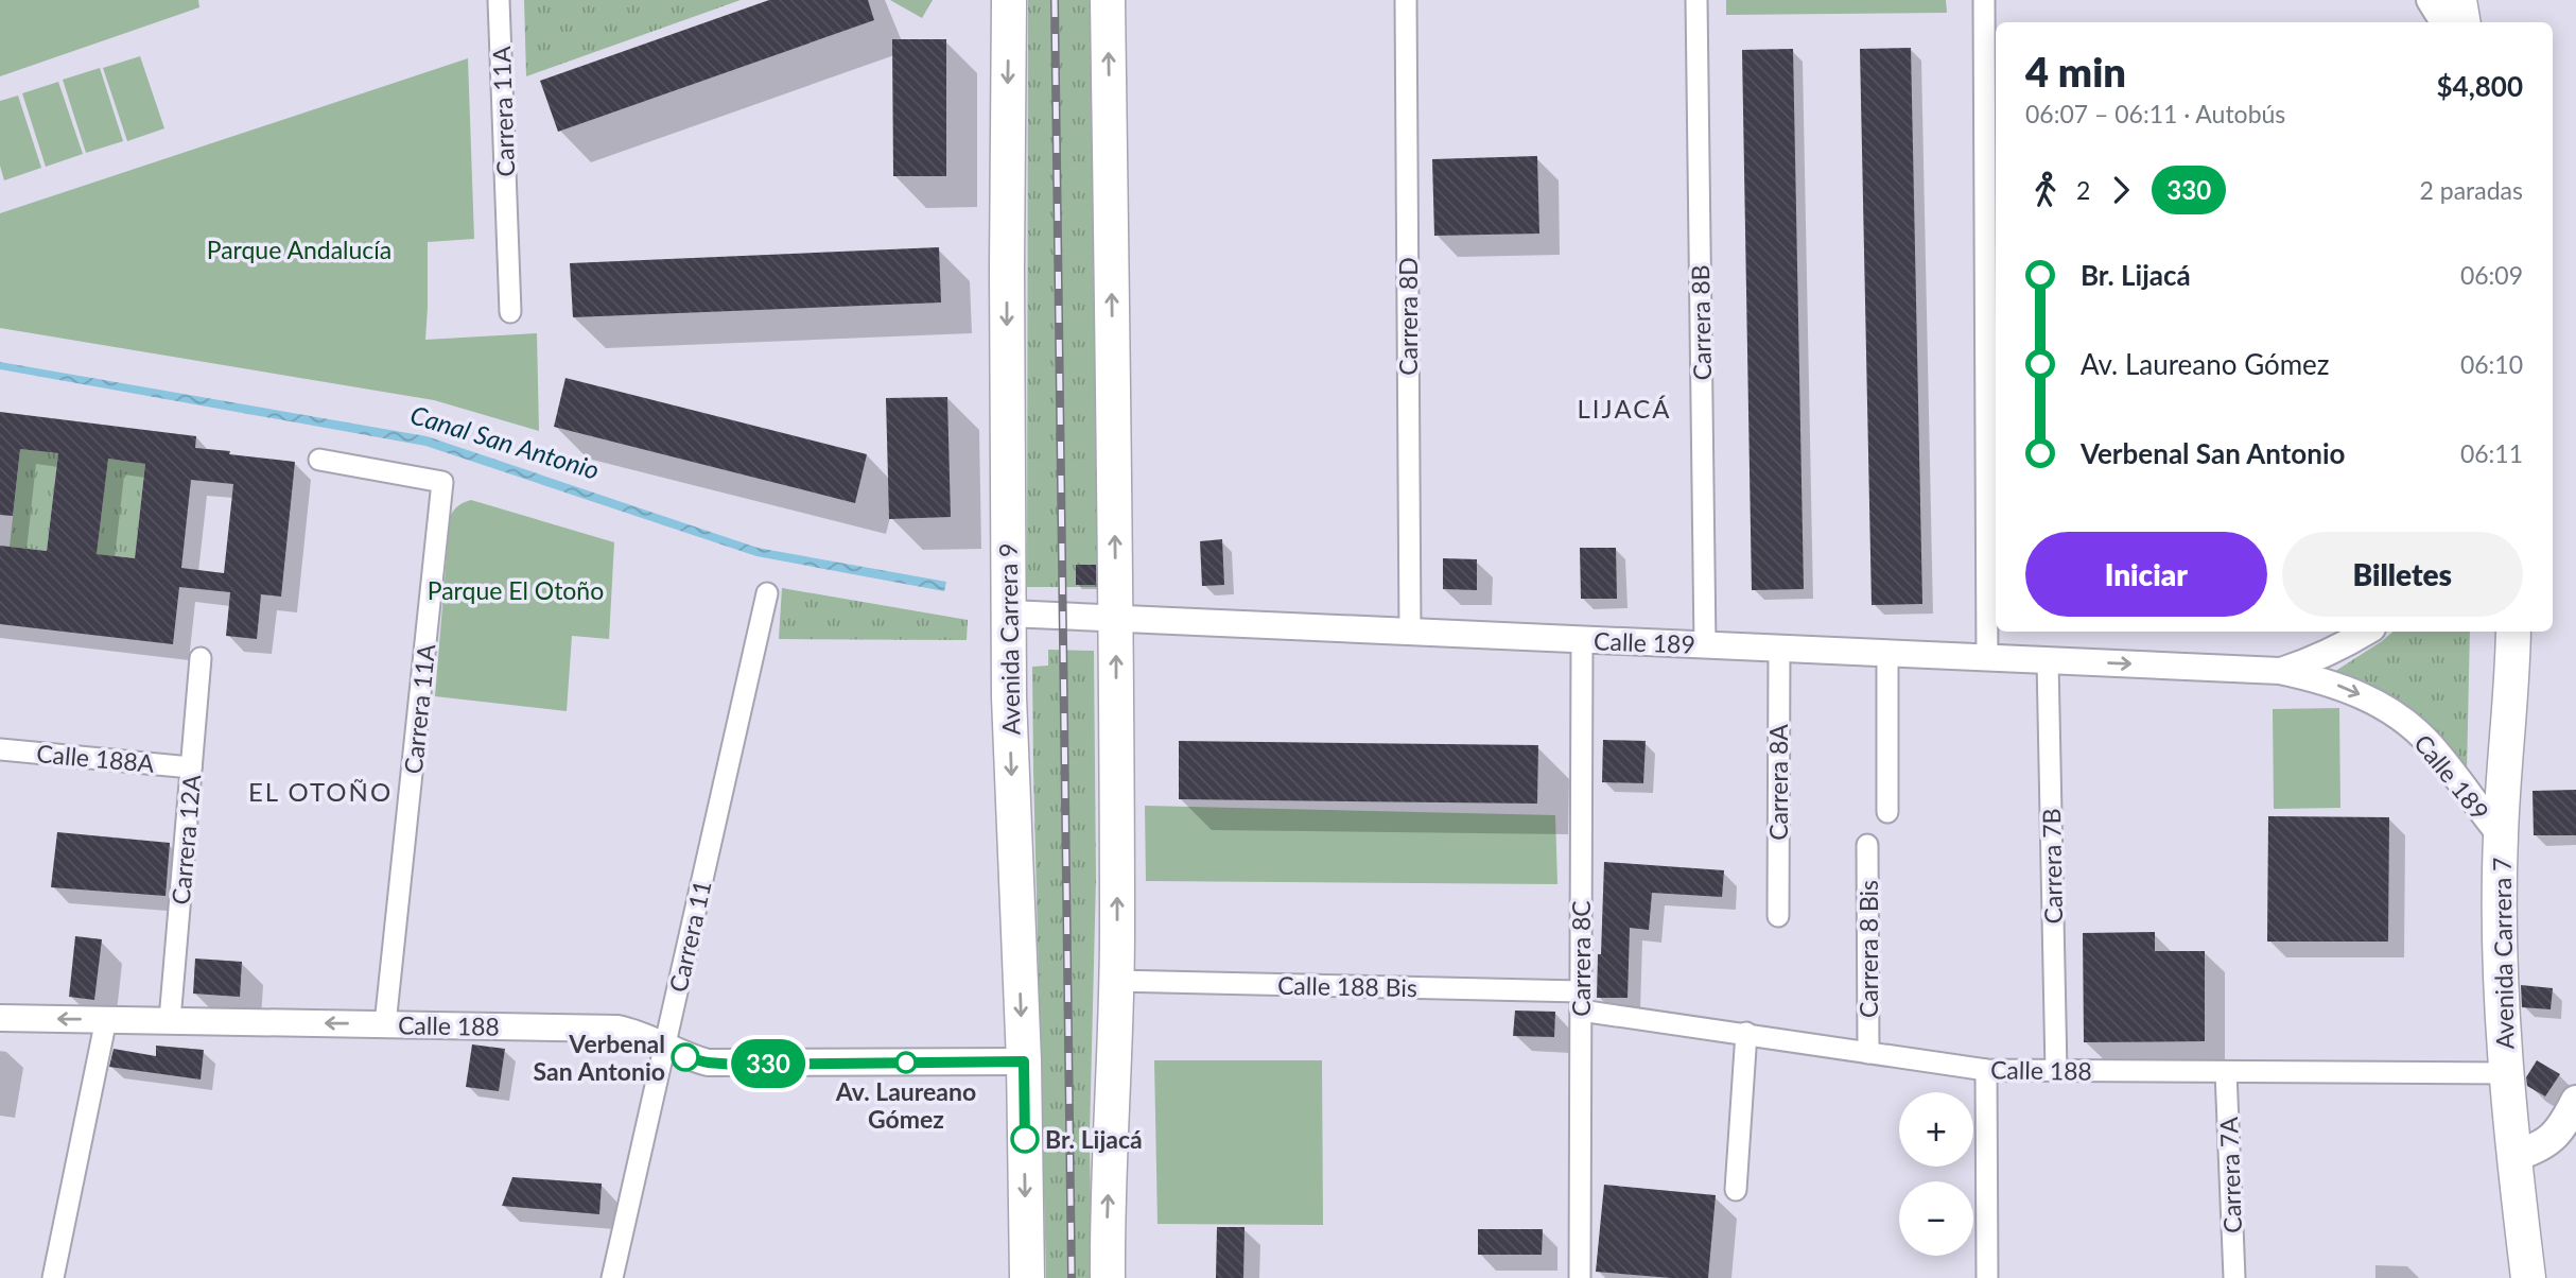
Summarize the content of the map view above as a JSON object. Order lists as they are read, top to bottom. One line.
{"streets":{"main road":["Avenida Carrera 9","Avenida Carrera 7"],"street":["Carrera 11A","Carrera 8D","Carrera 8B","Calle 189","Calle 188A","Carrera 8A","Carrera 12A","Carrera 7B","Carrera 11","Carrera 8 Bis","Carrera 8C","Calle 188 Bis","Calle 188","Carrera 7A"]},"crossings":[["Carrera 11A","Calle 188"],["Carrera 8D","Calle 189"],["Carrera 8B","Calle 189"],["Avenida Carrera 9","Calle 189"],["Avenida Carrera 9","Calle 188"],["Calle 189","Carrera 8A"],["Calle 189","Carrera 7B"],["Calle 189","Avenida Carrera 7"],["Calle 189","Carrera 8C"],["Calle 188A","Carrera 12A"],["Carrera 12A","Calle 188"],["Carrera 7B","Calle 188"],["Carrera 11","Calle 188"],["Carrera 8 Bis","Calle 188"],["Avenida Carrera 7","Calle 188"],["Carrera 8C","Calle 188 Bis"],["Carrera 8C","Calle 188"],["Calle 188 Bis","Calle 188"],["Calle 188","Carrera 7A"]],"districts":["LIJACÁ","EL OTOÑO"],"water":["Canal San Antonio"],"parks":["Parque Andalucía","Parque El Otoño"],"places":["Verbenal San Antonio","Av. Laureano Gómez","Br. Lijacá"],"lines":["bus line 330"],"page":{"on_map":"330","heading":["4 min","06:07 – 06:11 · Autobús","$4,800"],"legs":["2","330","2 paradas"],"list":[{"name":"Br. Lijacá","value":"06:09"},{"name":"Av. Laureano Gómez","value":"06:10"},{"name":"Verbenal San Antonio","value":"06:11"}],"buttons":["Iniciar","Billetes"],"map_buttons":["+","−"]}}
